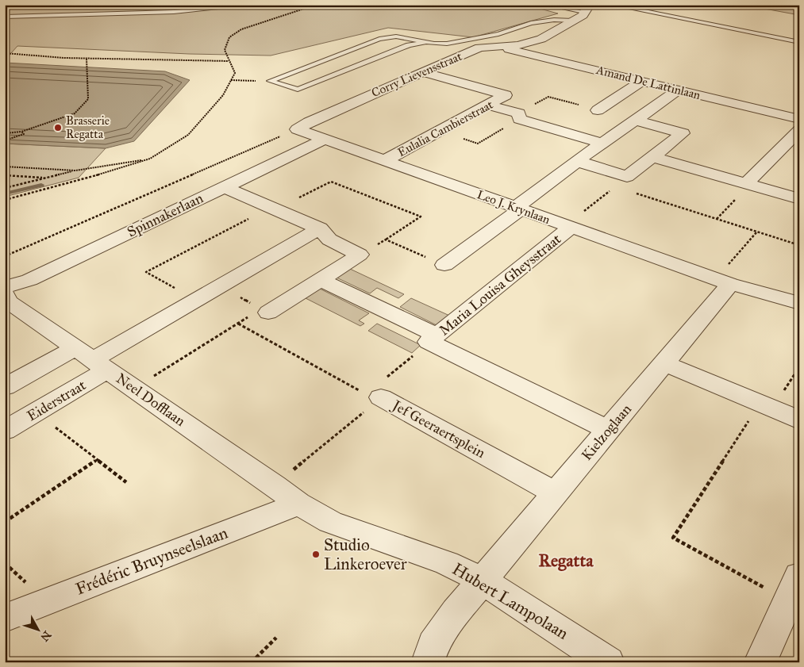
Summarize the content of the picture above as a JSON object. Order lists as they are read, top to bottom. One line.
{"streets":{"street":["Corry Lievensstraat","Amand De Lattinlaan","Eulalia Cambierstraat","Leo J. Krynlaan","Spinnakerlaan","Maria Louisa Gheysstraat","Neel Dofflaan","Eiderstraat","Jef Geeraertsplein","Kielzoglaan","Frédéric Bruynseelslaan","Hubert Lampolaan"]},"crossings":[["Corry Lievensstraat","Amand De Lattinlaan"],["Corry Lievensstraat","Eulalia Cambierstraat"],["Corry Lievensstraat","Leo J. Krynlaan"],["Eulalia Cambierstraat","Leo J. Krynlaan"],["Leo J. Krynlaan","Spinnakerlaan"],["Leo J. Krynlaan","Maria Louisa Gheysstraat"],["Leo J. Krynlaan","Kielzoglaan"],["Neel Dofflaan","Eiderstraat"],["Neel Dofflaan","Jef Geeraertsplein"],["Neel Dofflaan","Frédéric Bruynseelslaan"],["Neel Dofflaan","Hubert Lampolaan"],["Jef Geeraertsplein","Kielzoglaan"],["Kielzoglaan","Hubert Lampolaan"],["Frédéric Bruynseelslaan","Hubert Lampolaan"]],"districts":["Regatta"],"places":["Brasserie Regatta","Studio Linkeroever"],"north":"bottom right"}
